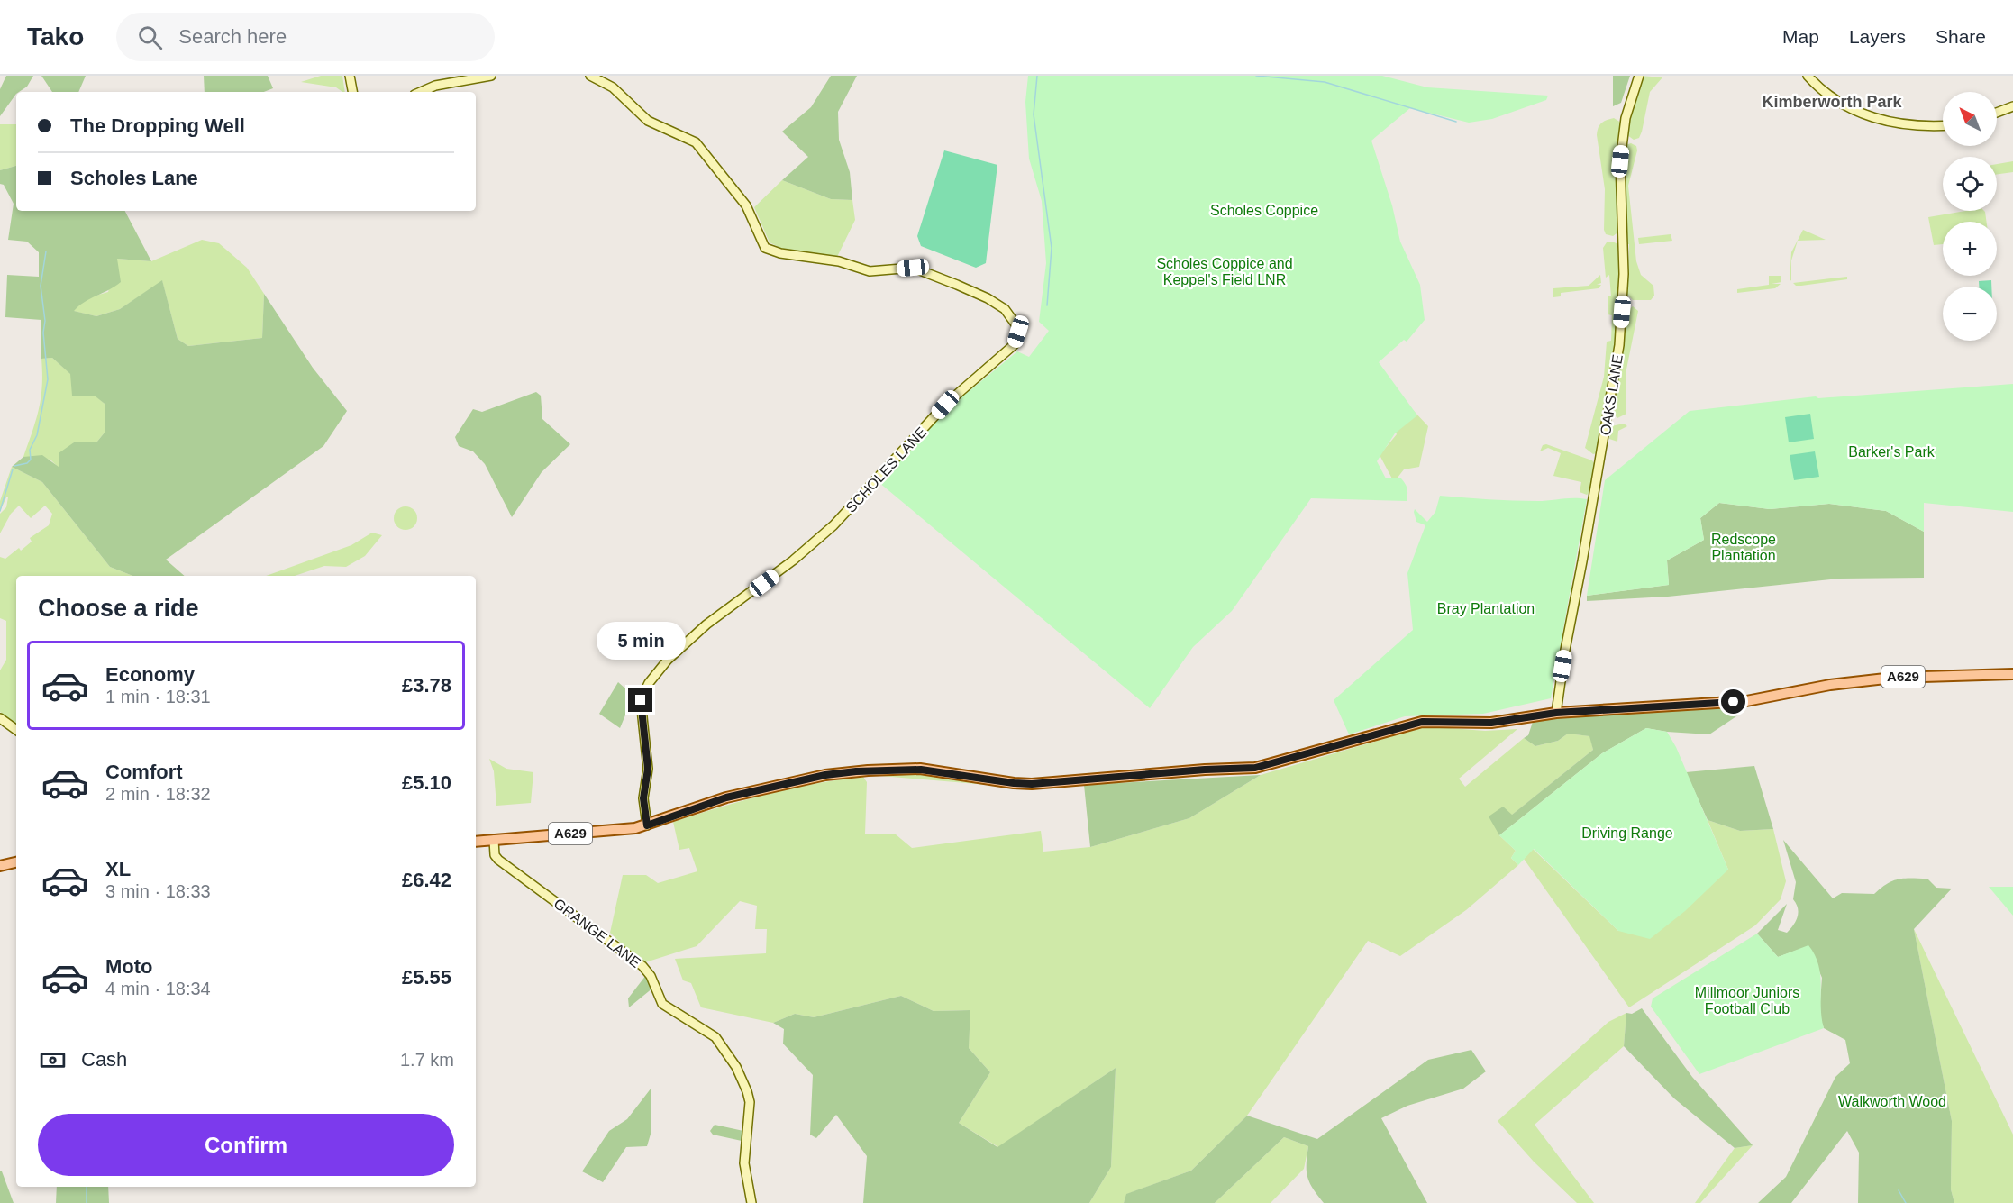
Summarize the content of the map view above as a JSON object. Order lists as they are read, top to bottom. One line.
{"streets":{"main road":["A629"],"street":["OAKS LANE","SCHOLES LANE","GRANGE LANE"]},"crossings":[["OAKS LANE","A629"],["SCHOLES LANE","A629"],["A629","GRANGE LANE"]],"districts":["Kimberworth Park"],"parks":["Scholes Coppice","Scholes Coppice and Keppel's Field LNR","Barker's Park","Redscope Plantation","Bray Plantation","Driving Range","Millmoor Juniors Football Club","Walkworth Wood"],"north":"top left","page":{"header":"Tako","search":"Search here","nav":["Map","Layers","Share"],"map_buttons":["+","−"],"banner":["The Dropping Well","Scholes Lane"],"heading":"Choose a ride","bubble":"5 min","list":[{"name":"Economy","note":"1 min · 18:31","value":"£3.78"},{"name":"Comfort","note":"2 min · 18:32","value":"£5.10"},{"name":"XL","note":"3 min · 18:33","value":"£6.42"},{"name":"Moto","note":"4 min · 18:34","value":"£5.55"}],"pay":["Cash","1.7 km"],"buttons":"Confirm"}}
